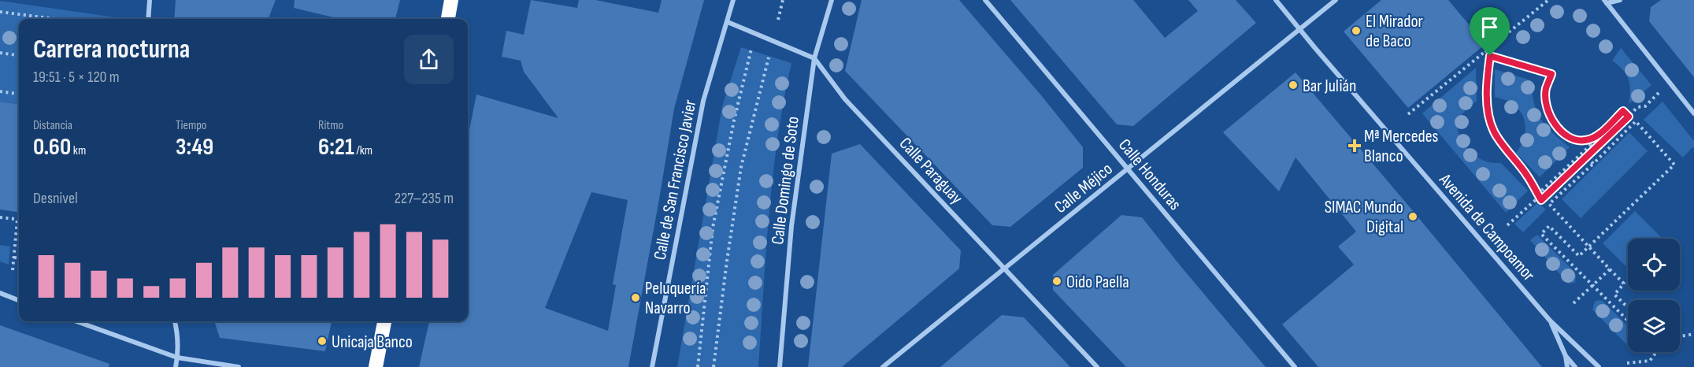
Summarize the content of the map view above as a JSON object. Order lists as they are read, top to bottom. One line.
{"streets":{"street":["Calle Paraguay","Calle Honduras","Calle de San Francisco Javier","Calle Domingo de Soto","Calle Méjico","Avenida de Campoamor"]},"crossings":[["Calle Paraguay","Calle Domingo de Soto"],["Calle Paraguay","Calle Méjico"],["Calle Honduras","Calle Méjico"],["Calle Méjico","Avenida de Campoamor"]],"places":{"other":["El Mirador de Baco","Bar Julián","SIMAC Mundo Digital","Oido Paella","Peluquería Navarro","Unicaja Banco"],"health":["Mª Mercedes Blanco"]},"page":{"heading":["Carrera nocturna","19:51 · 5 × 120 m"],"stats":[["Distancia","0.60 km"],["Tiempo","3:49"],["Ritmo","6:21 /km"]],"chart":["Desnivel","227–235 m"]}}
